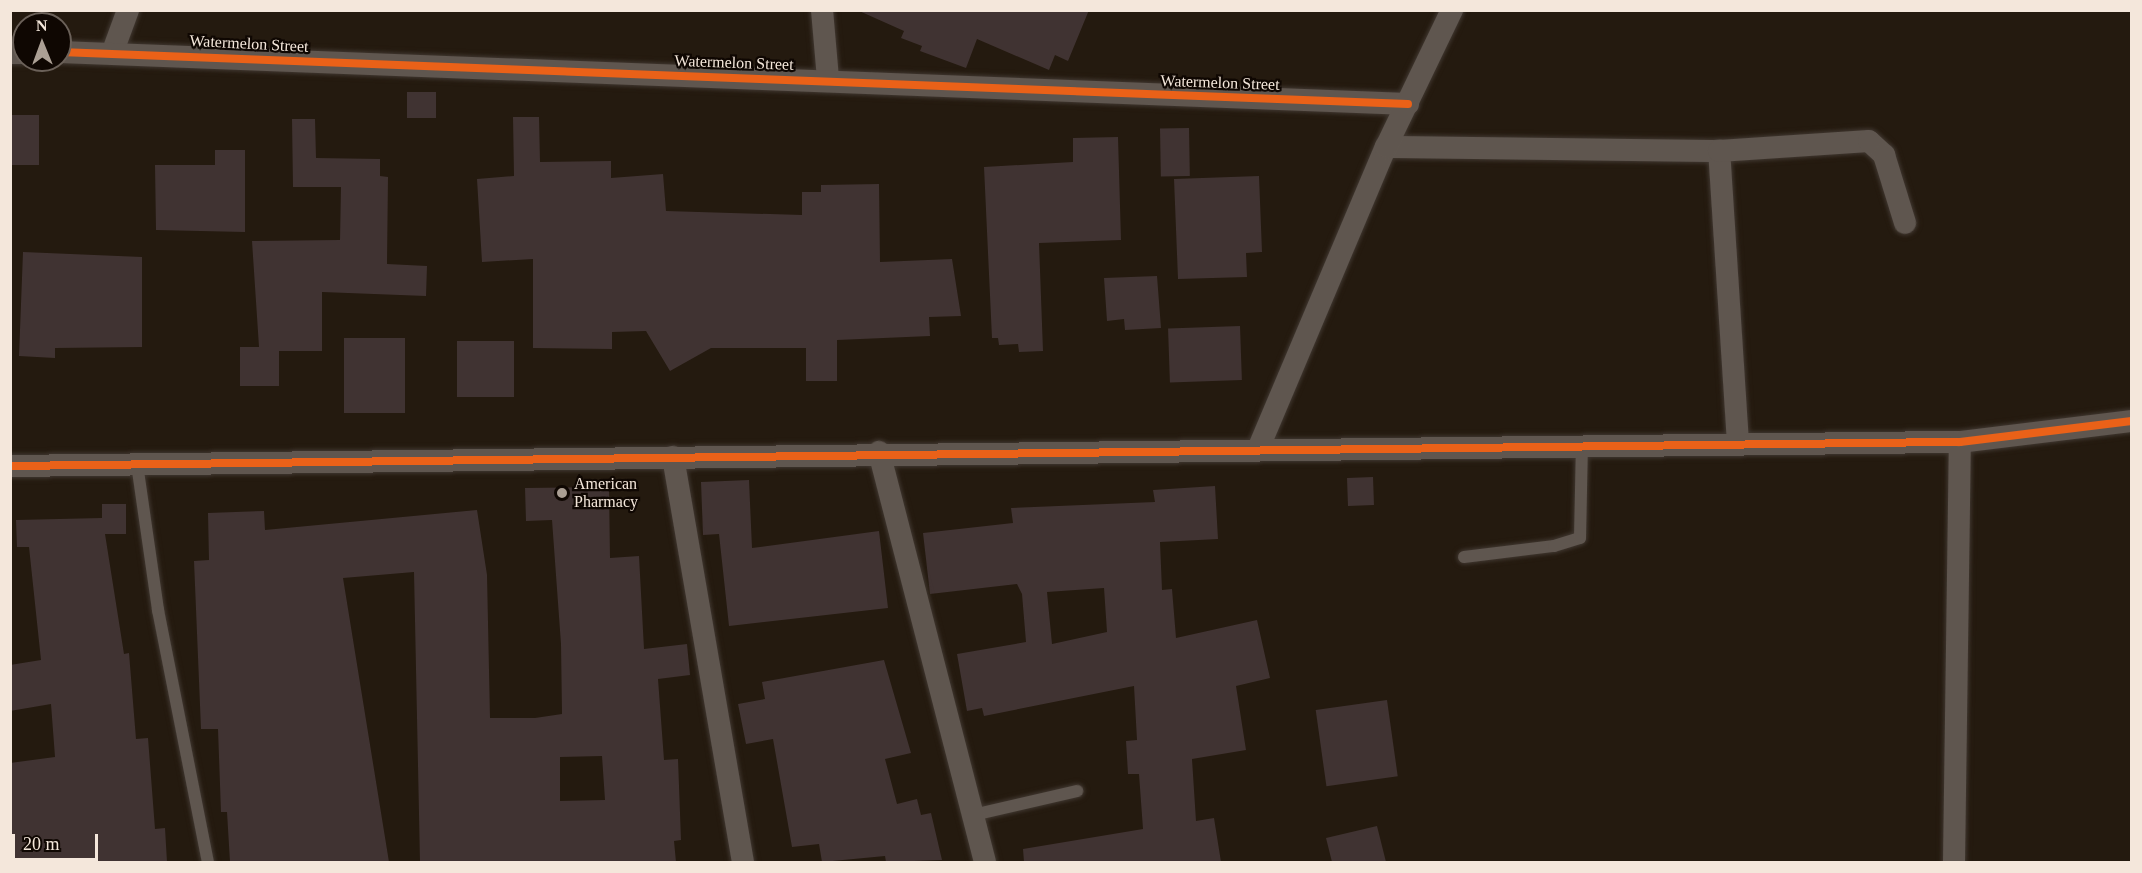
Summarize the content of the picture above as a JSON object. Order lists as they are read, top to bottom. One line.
{"streets":{"street":["Watermelon Street"]},"places":["American Pharmacy"],"scale_bar":"20 m","north":"top"}
